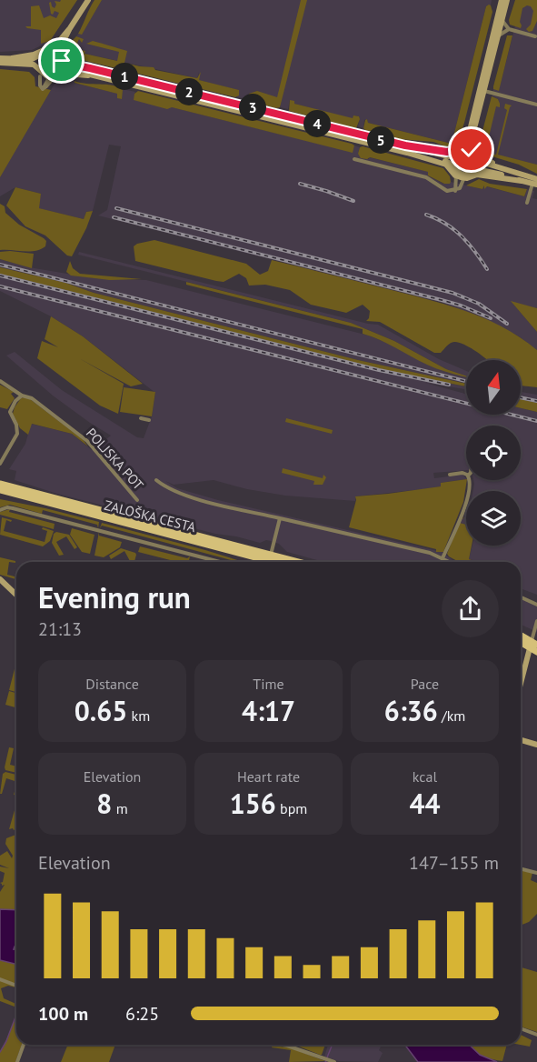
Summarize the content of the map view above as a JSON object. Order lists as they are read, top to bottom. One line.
{"streets":{"main road":["ZALOŠKA CESTA"],"street":["POLJSKA POT"]},"north":"top","page":{"pins":["1","2","3","4","5"],"heading":["Evening run","21:13"],"stats":[["Distance","0.65 km"],["Time","4:17"],["Pace","6:36 /km"],["Elevation","8 m"],["Heart rate","156 bpm"],["kcal","44"]],"chart":["Elevation","147–155 m"],"list":[{"name":"100 m","note":"6:25"}]}}
